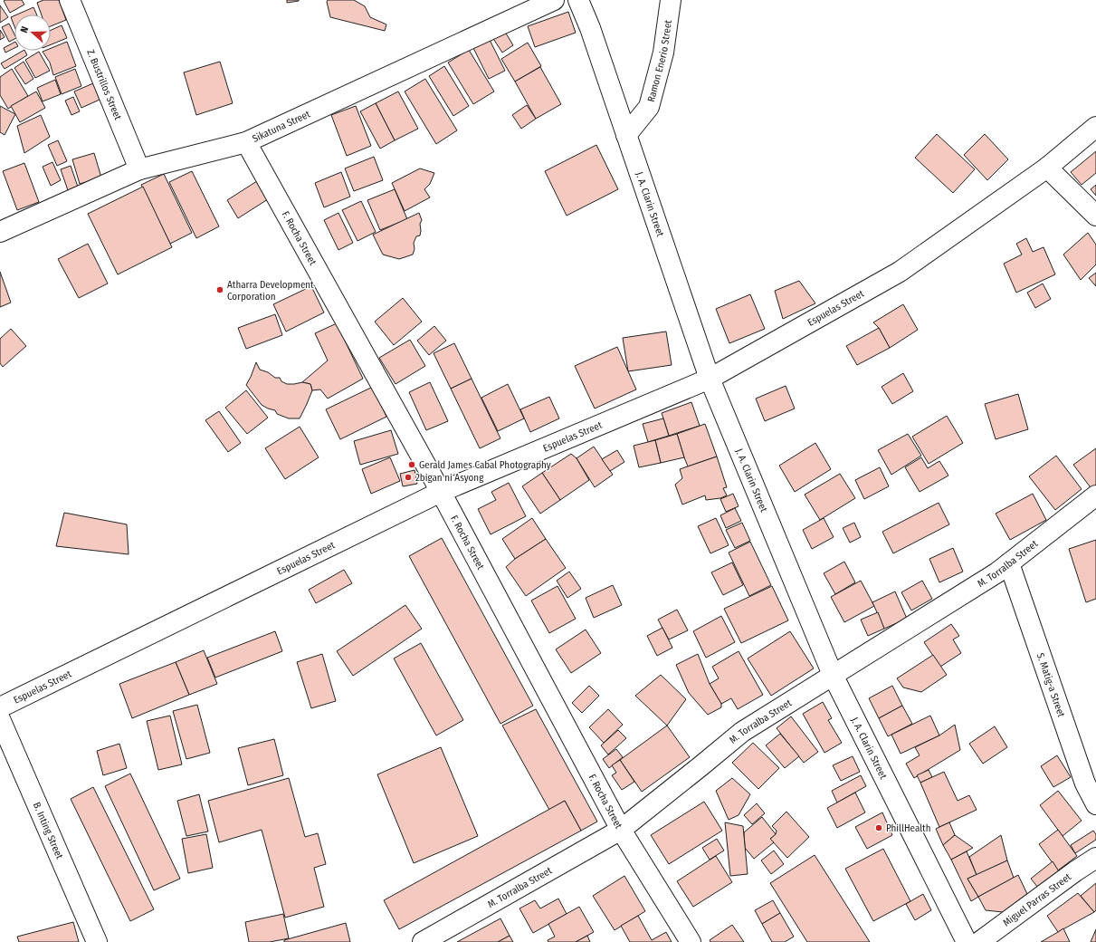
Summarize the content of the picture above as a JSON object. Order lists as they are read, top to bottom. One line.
{"streets":{"street":["Ramon Enerio Street","Z. Bustrillos Street","Sikatuna Street","J. A. Clarin Street","F. Rocha Street","Espuelas Street","M. Torralba Street","S. Matig-a Street","B. Inting Street","Miguel Parras Street"]},"crossings":[["Ramon Enerio Street","J. A. Clarin Street"],["Z. Bustrillos Street","Sikatuna Street"],["Sikatuna Street","F. Rocha Street"],["J. A. Clarin Street","Espuelas Street"],["J. A. Clarin Street","M. Torralba Street"],["F. Rocha Street","Espuelas Street"],["F. Rocha Street","M. Torralba Street"],["M. Torralba Street","S. Matig-a Street"]],"places":["Atharra Development Corporation","Gerald James Cabal Photography","2bigan ni Asyong","PhillHealth"],"north":"left"}
